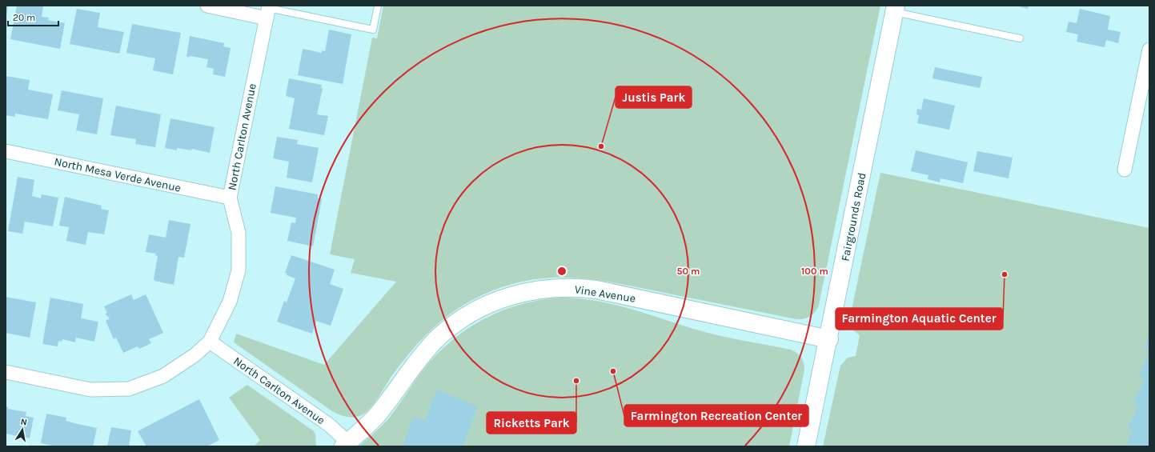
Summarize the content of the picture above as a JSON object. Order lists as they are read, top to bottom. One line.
{"streets":{"street":["North Carlton Avenue","North Mesa Verde Avenue","Fairgrounds Road","Vine Avenue"]},"crossings":[["North Carlton Avenue","North Mesa Verde Avenue"],["North Carlton Avenue","Vine Avenue"],["Fairgrounds Road","Vine Avenue"]],"places":["Justis Park","Farmington Aquatic Center","Farmington Recreation Center","Ricketts Park"],"scale_bar":"20 m","north":"top","rings":["50 m","100 m"]}
